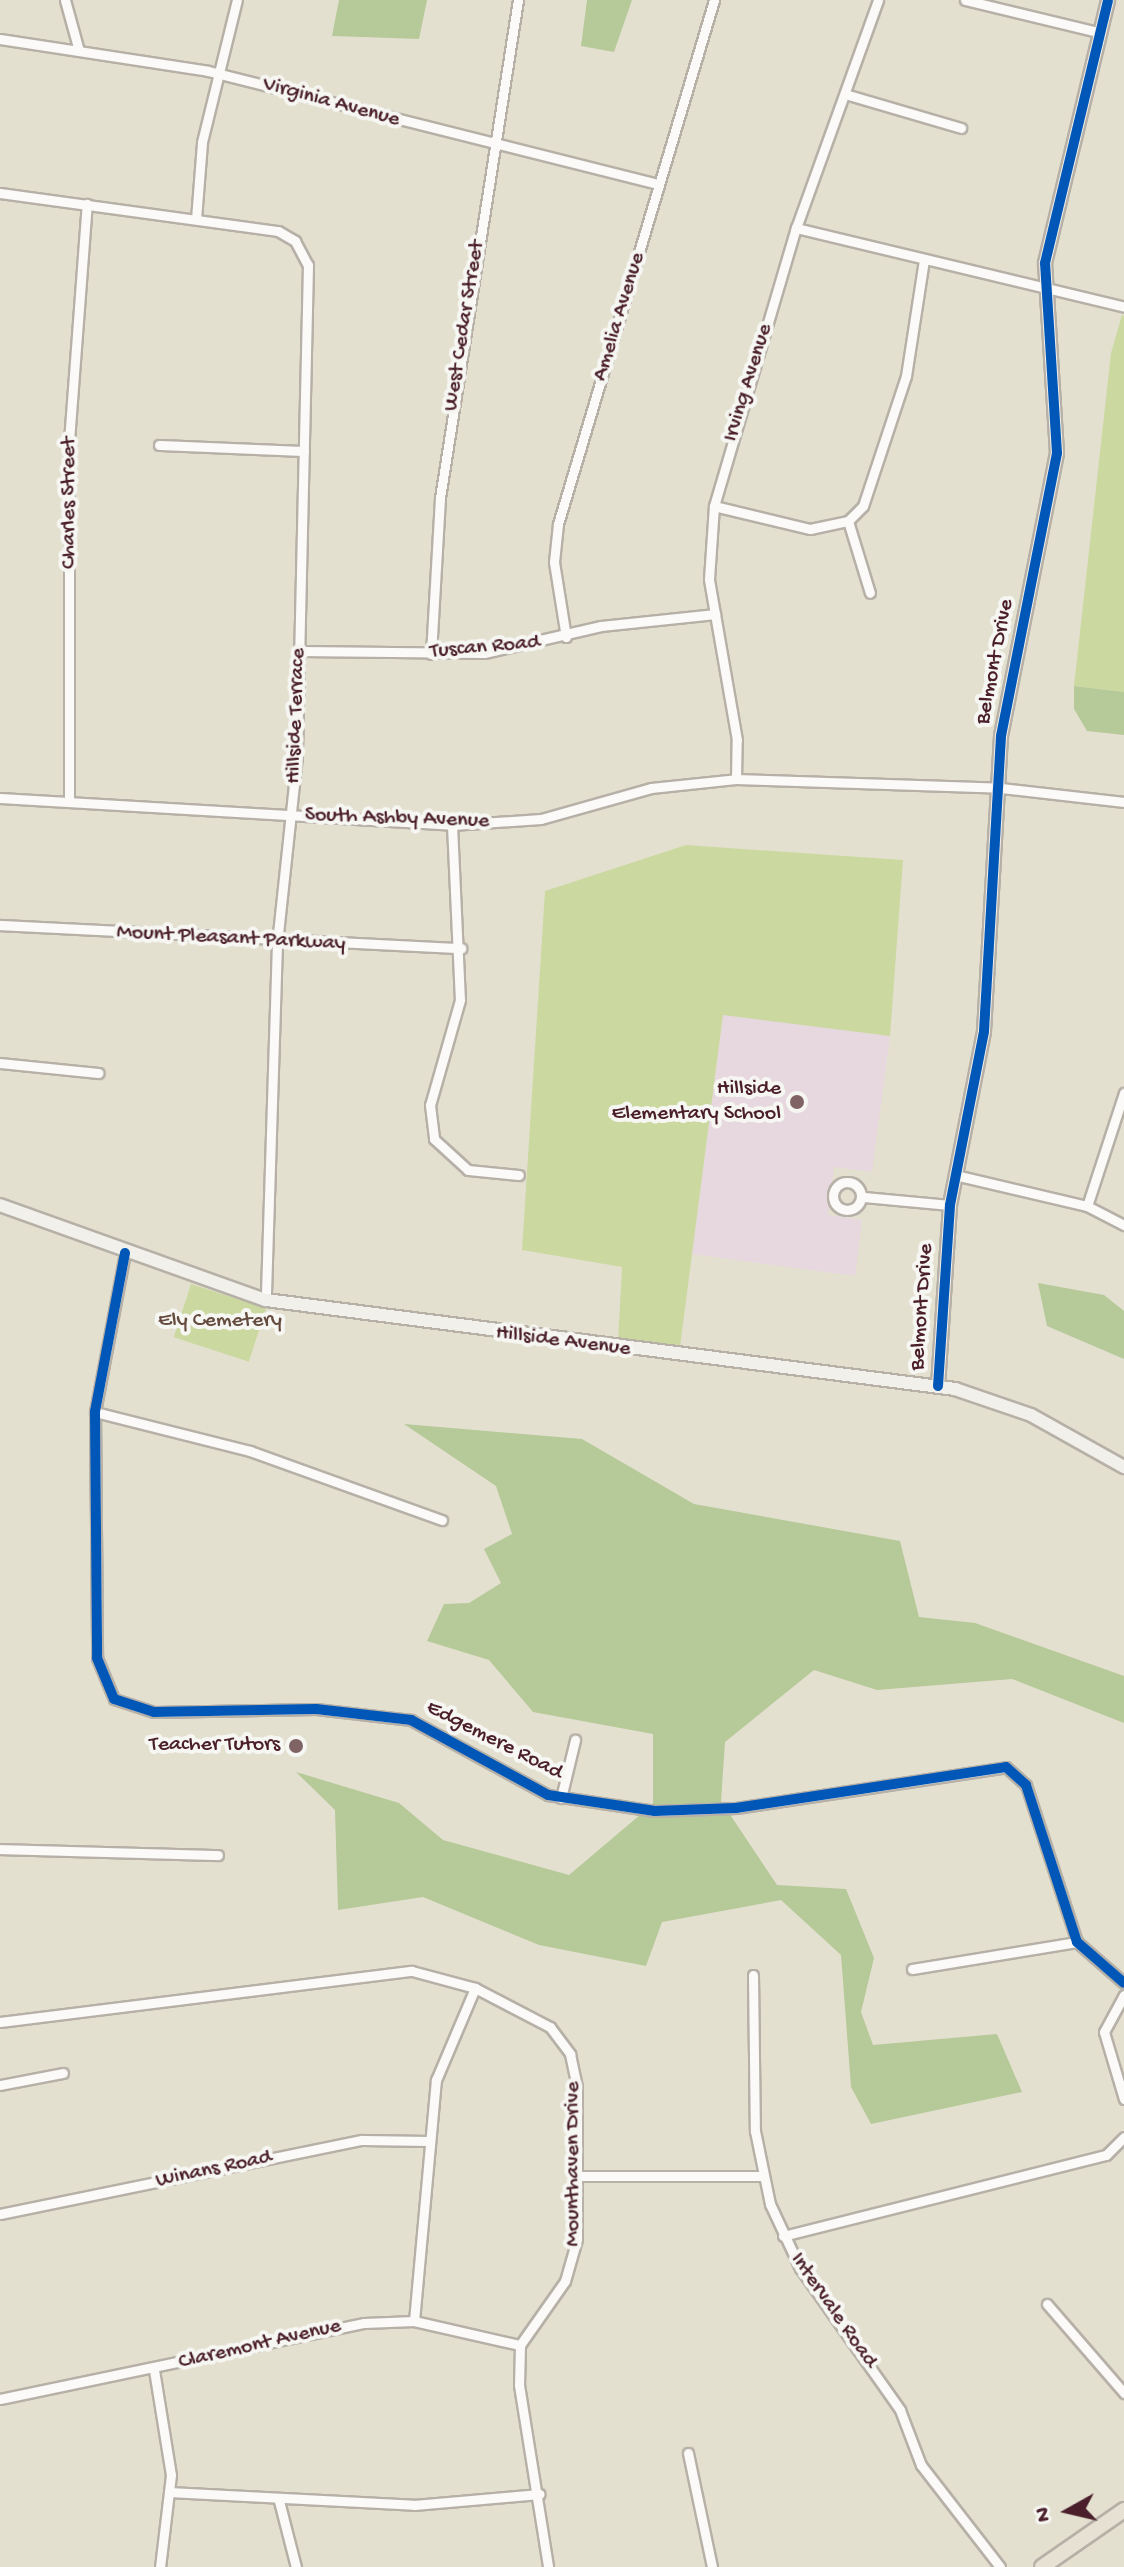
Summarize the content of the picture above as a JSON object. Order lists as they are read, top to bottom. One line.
{"streets":{"street":["Virginia Avenue","Amelia Avenue","West Cedar Street","Irving Avenue","Charles Street","Tuscan Road","Belmont Drive","Hillside Terrace","South Ashby Avenue","Mount Pleasant Parkway","Hillside Avenue","Edgemere Road","Mounthaven Drive","Winans Road","Intervale Road","Claremont Avenue"]},"crossings":[["Virginia Avenue","Amelia Avenue"],["Virginia Avenue","West Cedar Street"],["Amelia Avenue","Tuscan Road"],["West Cedar Street","Tuscan Road"],["Irving Avenue","Tuscan Road"],["Irving Avenue","South Ashby Avenue"],["Charles Street","South Ashby Avenue"],["Tuscan Road","Hillside Terrace"],["Belmont Drive","South Ashby Avenue"],["Belmont Drive","Hillside Avenue"],["Hillside Terrace","South Ashby Avenue"],["Hillside Terrace","Mount Pleasant Parkway"],["Hillside Terrace","Hillside Avenue"],["Hillside Avenue","Edgemere Road"],["Mounthaven Drive","Claremont Avenue"]],"parks":["Ely Cemetery"],"places":["Hillside Elementary School","Teacher Tutors"],"north":"left"}
